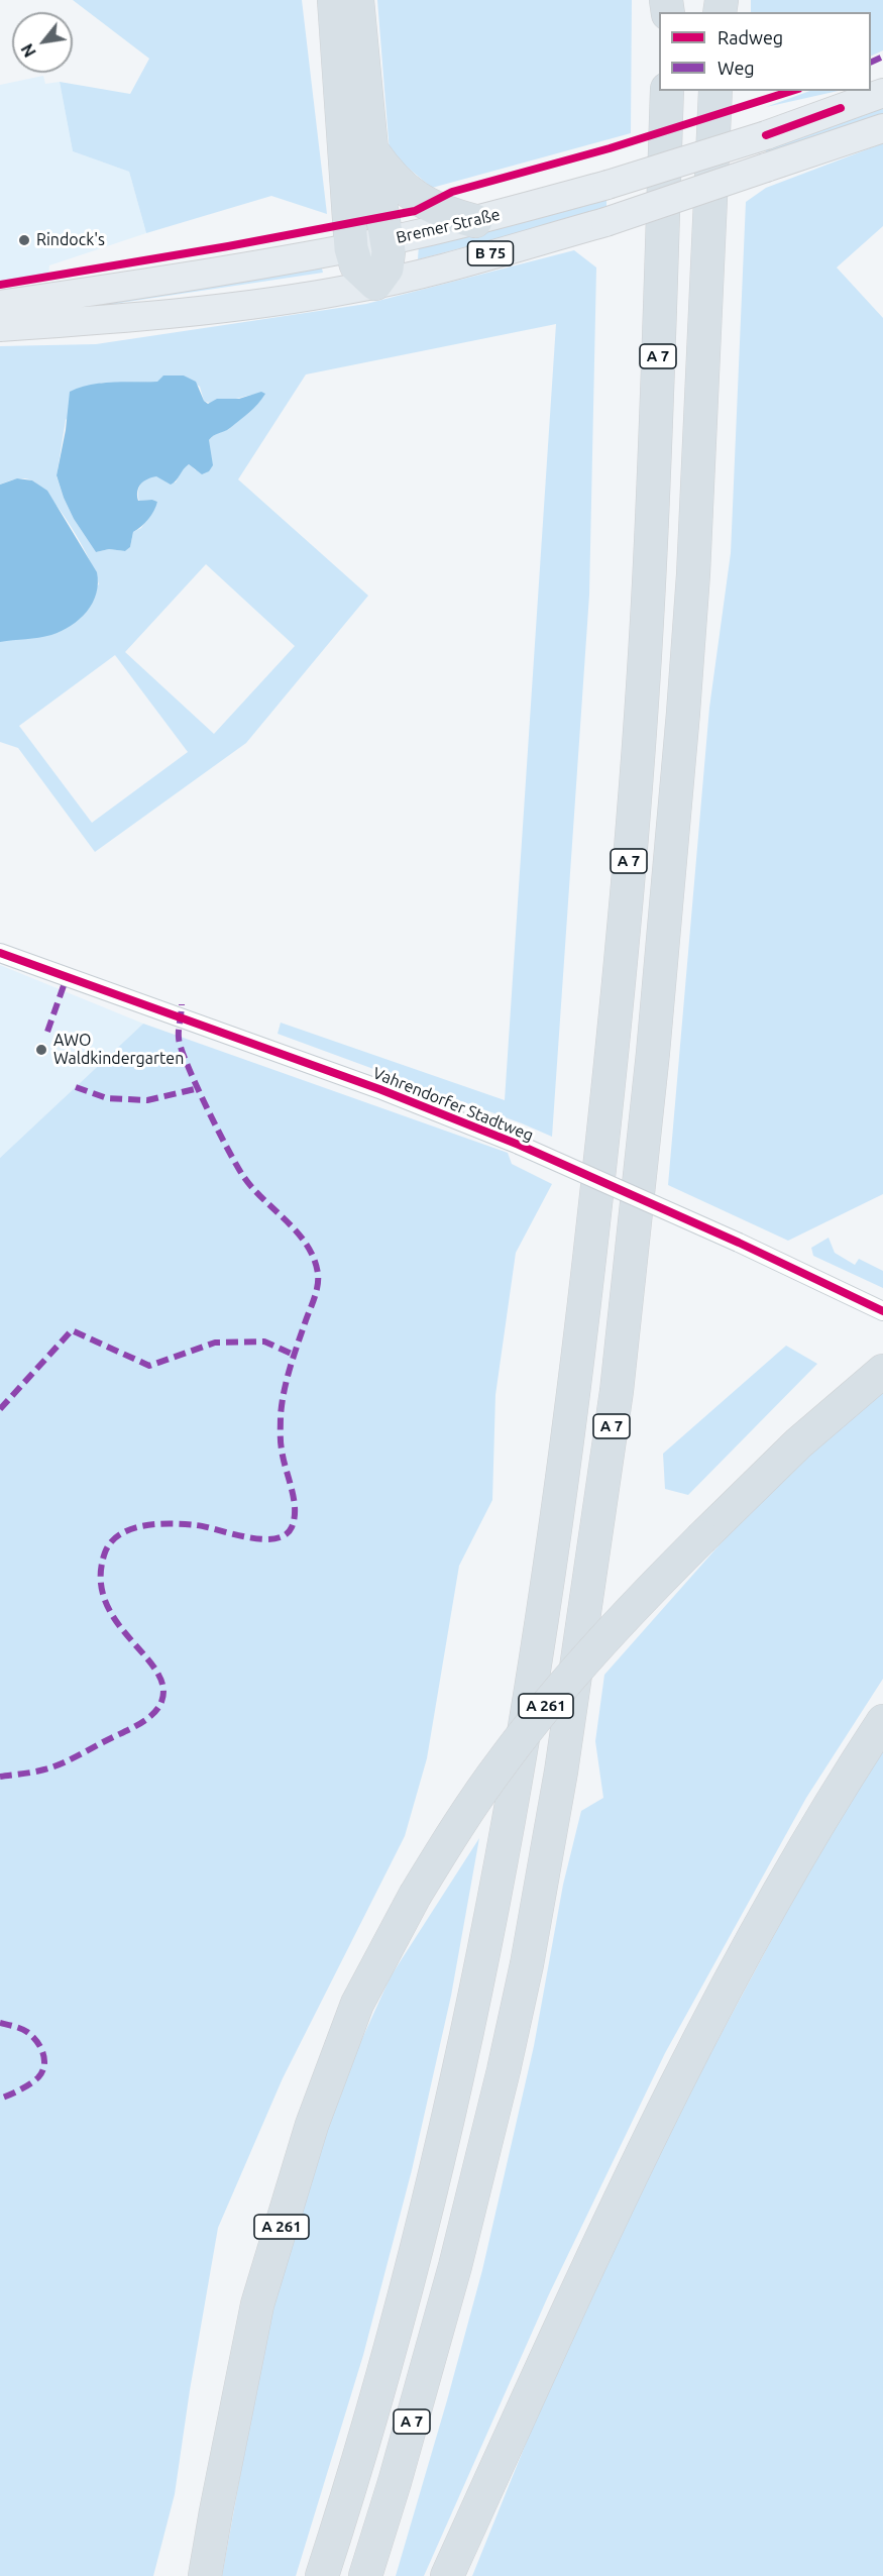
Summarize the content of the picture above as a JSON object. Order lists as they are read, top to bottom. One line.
{"streets":{"highway":["A 7","A 261"],"main road":["Bremer Straße","B 75"],"street":["Vahrendorfer Stadtweg"]},"places":["Rindock's","AWO Waldkindergarten"],"legend":["Radweg","Weg"],"north":"bottom left"}
